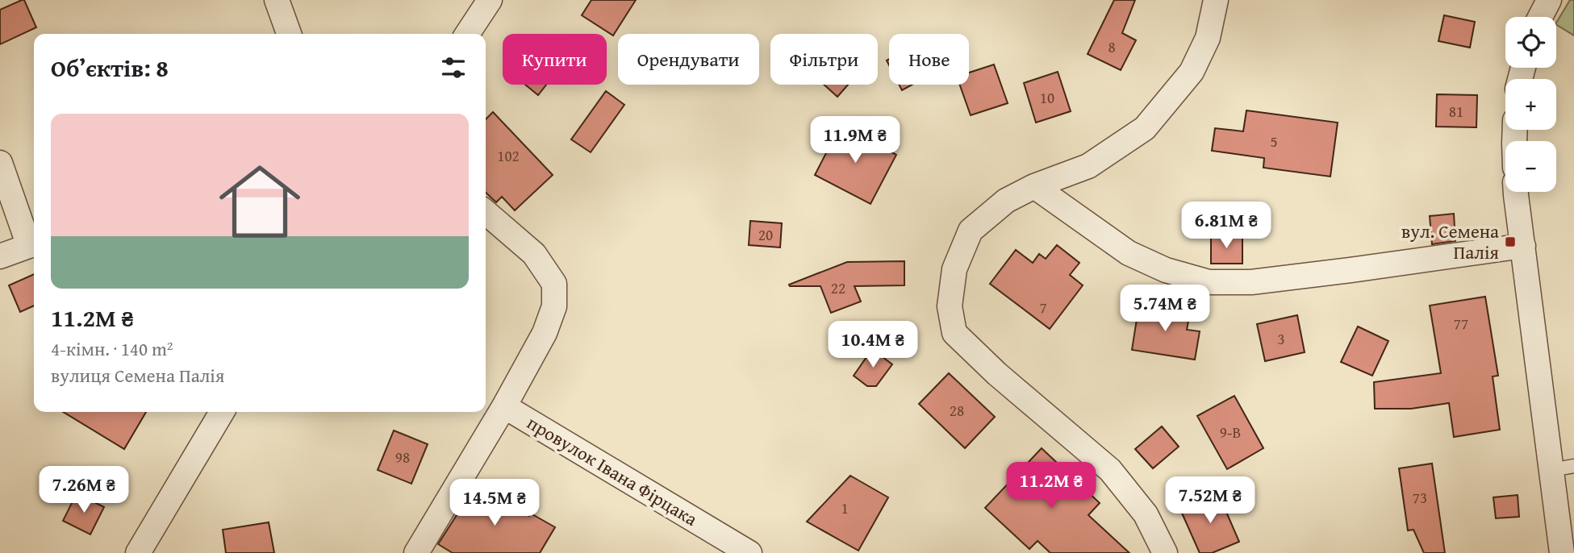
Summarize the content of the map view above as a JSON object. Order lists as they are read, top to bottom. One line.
{"streets":{"street":["провулок Івана Фірцака"]},"places":{"transit":["вул. Семена Палія"]},"house_numbers":["8","10","81","5","102","20","22","7","77","3","28","9-В","98","73","1"],"page":{"map_buttons":["+","−"],"chip":["Купити","Орендувати","Фільтри","Нове"],"heading":"Об’єктів: 8","list":[{"name":"11.2M ₴","note":"4-кімн. · 140 m² · вулиця Семена Палія"}],"price":["11.9M ₴","6.81M ₴","5.74M ₴","10.4M ₴","11.2M ₴","7.26M ₴","7.52M ₴","14.5M ₴"]}}
